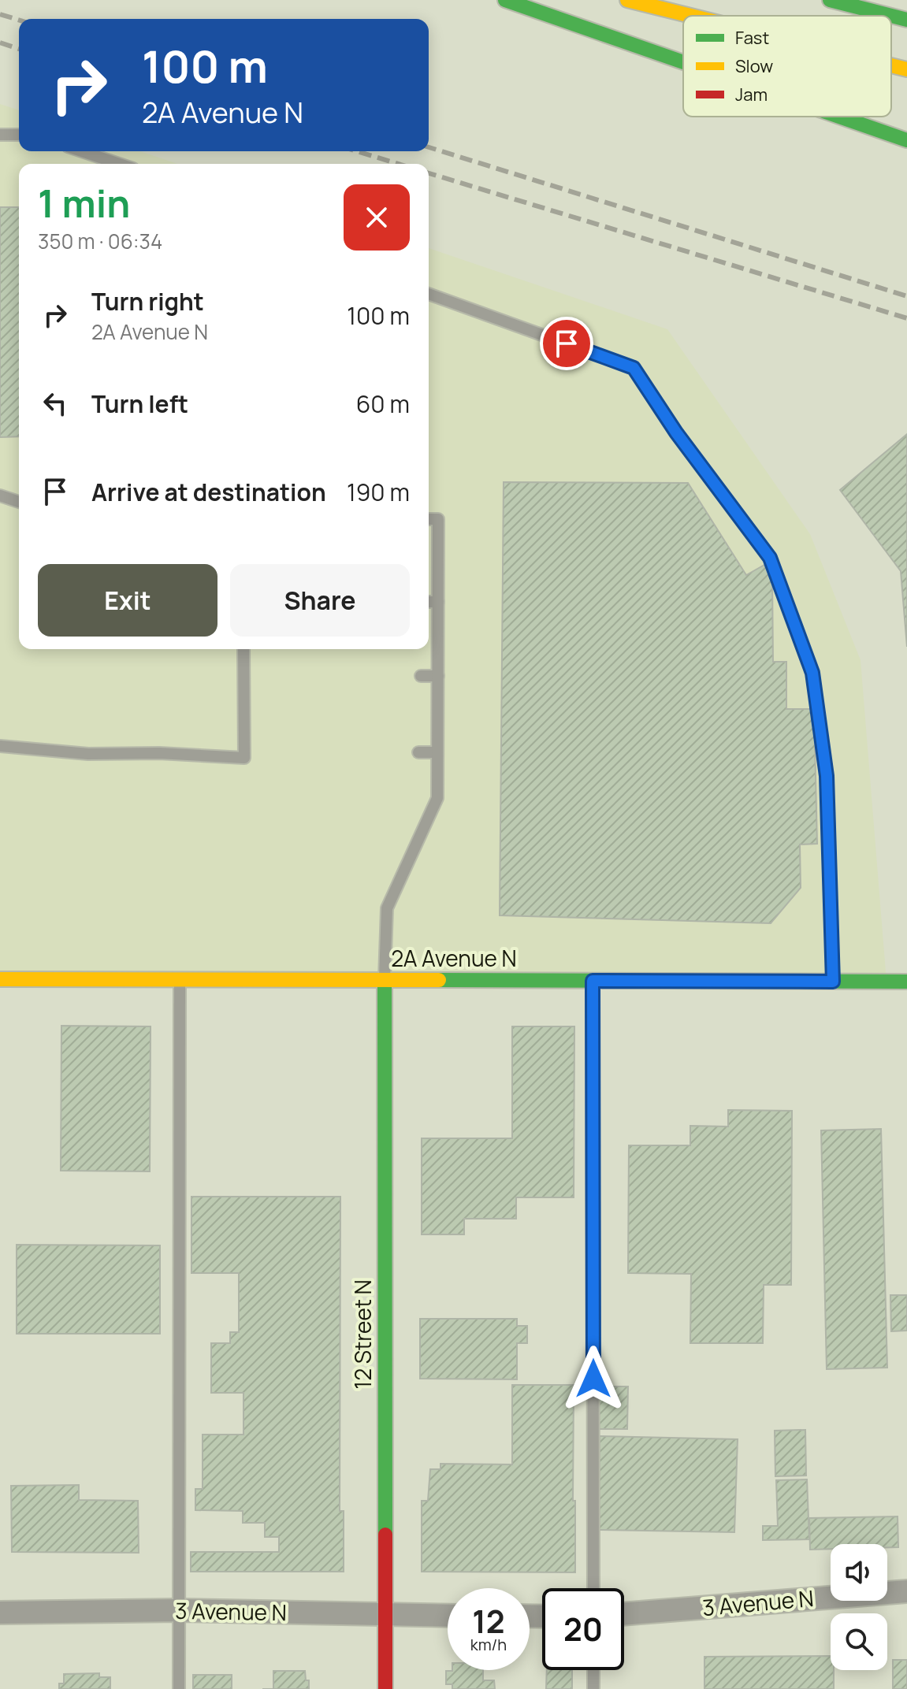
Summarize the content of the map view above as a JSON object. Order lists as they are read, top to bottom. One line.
{"streets":{"main road":["2A Avenue N","12 Street N"],"street":["3 Avenue N"]},"crossings":[["2A Avenue N","12 Street N"],["12 Street N","3 Avenue N"]],"legend":["Fast","Slow","Jam"],"page":{"turn":["100 m","2A Avenue N"],"heading":["1 min","350 m · 06:34"],"list":[{"name":"Turn right","note":"2A Avenue N","value":"100 m"},{"name":"Turn left","value":"60 m"},{"name":"Arrive at destination","value":"190 m"}],"buttons":["Exit","Share"],"speed":"12 km/h","limit":"20"}}
